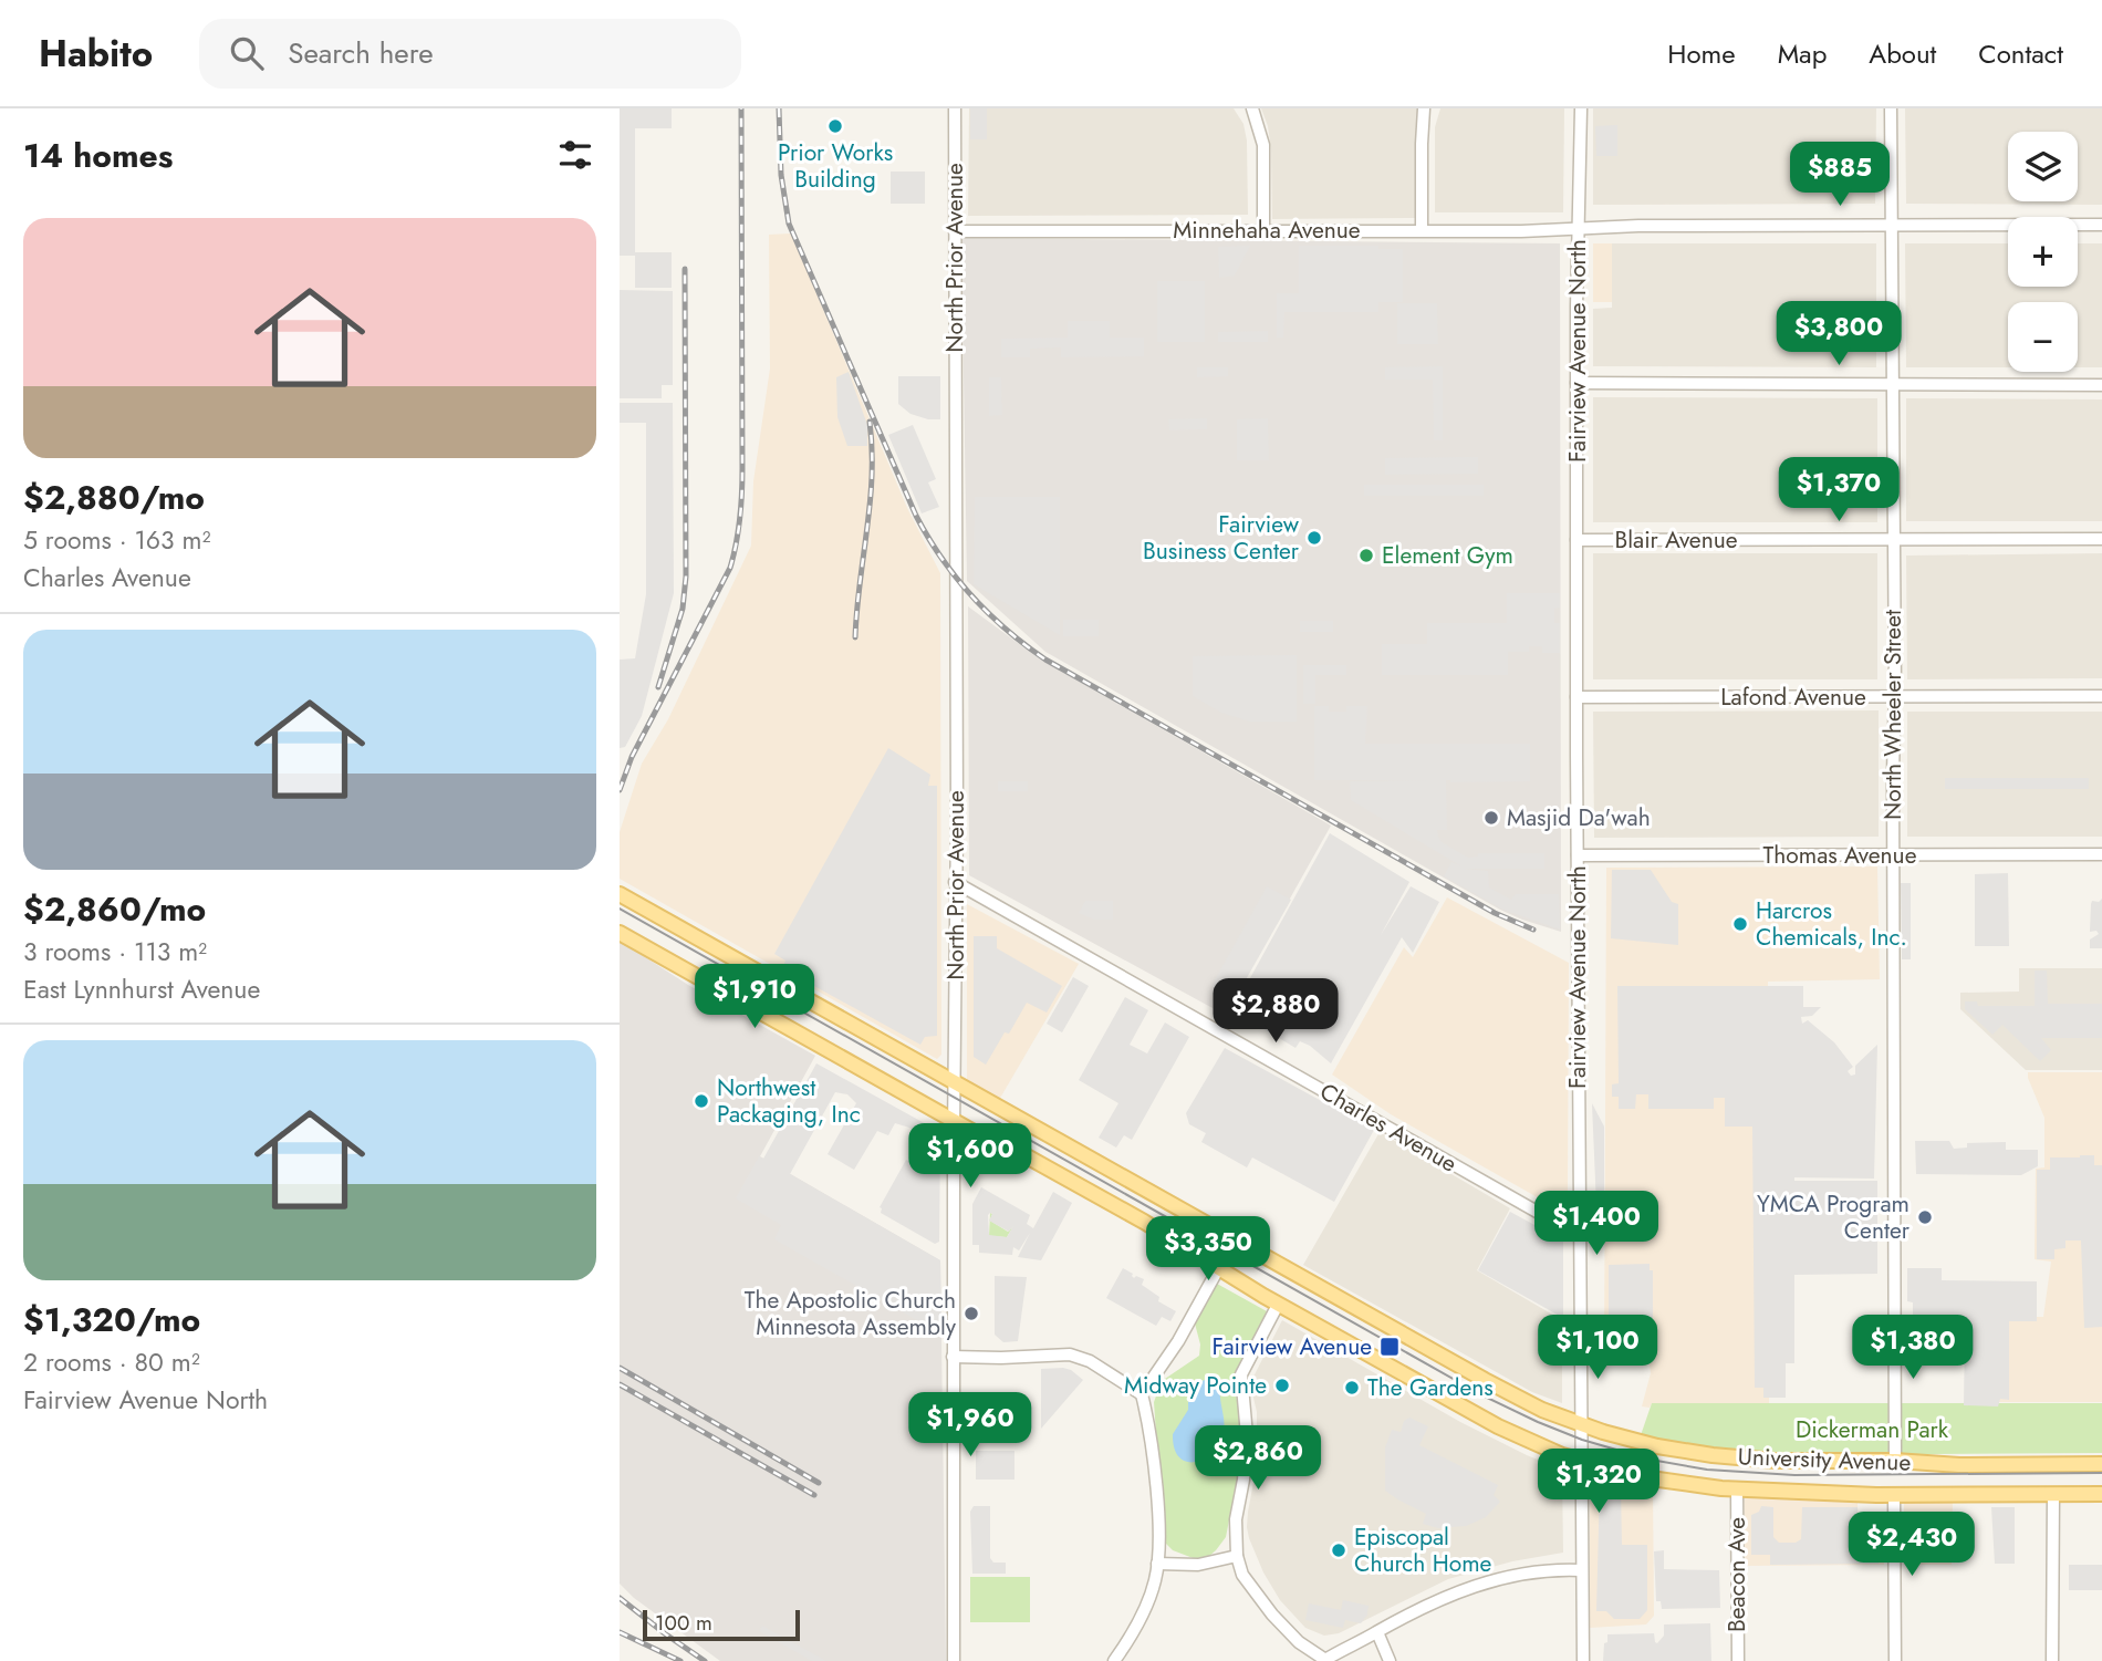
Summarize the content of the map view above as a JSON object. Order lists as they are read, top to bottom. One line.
{"streets":{"main road":["University Avenue"],"street":["Minnehaha Avenue","North Prior Avenue","Fairview Avenue North","Blair Avenue","Lafond Avenue","North Wheeler Street","Thomas Avenue","Charles Avenue","Beacon Ave"]},"crossings":[["Minnehaha Avenue","North Prior Avenue"],["Minnehaha Avenue","Fairview Avenue North"],["Minnehaha Avenue","North Wheeler Street"],["North Prior Avenue","Charles Avenue"],["North Prior Avenue","University Avenue"],["Fairview Avenue North","Blair Avenue"],["Fairview Avenue North","Lafond Avenue"],["Fairview Avenue North","Thomas Avenue"],["Fairview Avenue North","Charles Avenue"],["Fairview Avenue North","University Avenue"],["Blair Avenue","North Wheeler Street"],["Lafond Avenue","North Wheeler Street"],["North Wheeler Street","Thomas Avenue"],["North Wheeler Street","University Avenue"],["University Avenue","Beacon Ave"]],"parks":["Dickerman Park"],"places":{"other":["Prior Works Building","Fairview Business Center","Element Gym","Masjid Da'wah","Harcros Chemicals, Inc.","Northwest Packaging, Inc","YMCA Program Center","The Apostolic Church Minnesota Assembly","Midway Pointe","The Gardens","Episcopal Church Home"],"transit":["Fairview Avenue"]},"scale_bar":"100 m","page":{"header":"Habito","search":"Search here","nav":["Home","Map","About","Contact"],"heading":"14 homes","map_buttons":["+","−"],"price":["$885","$3,800","$1,370","$1,910","$2,880","$1,600","$1,400","$3,350","$1,100","$1,380","$1,960","$2,860","$1,320","$2,430"],"list":[{"name":"$2,880/mo","note":"5 rooms · 163 m² · Charles Avenue"},{"name":"$2,860/mo","note":"3 rooms · 113 m² · East Lynnhurst Avenue"},{"name":"$1,320/mo","note":"2 rooms · 80 m² · Fairview Avenue North"}],"scale":"100 m"}}
